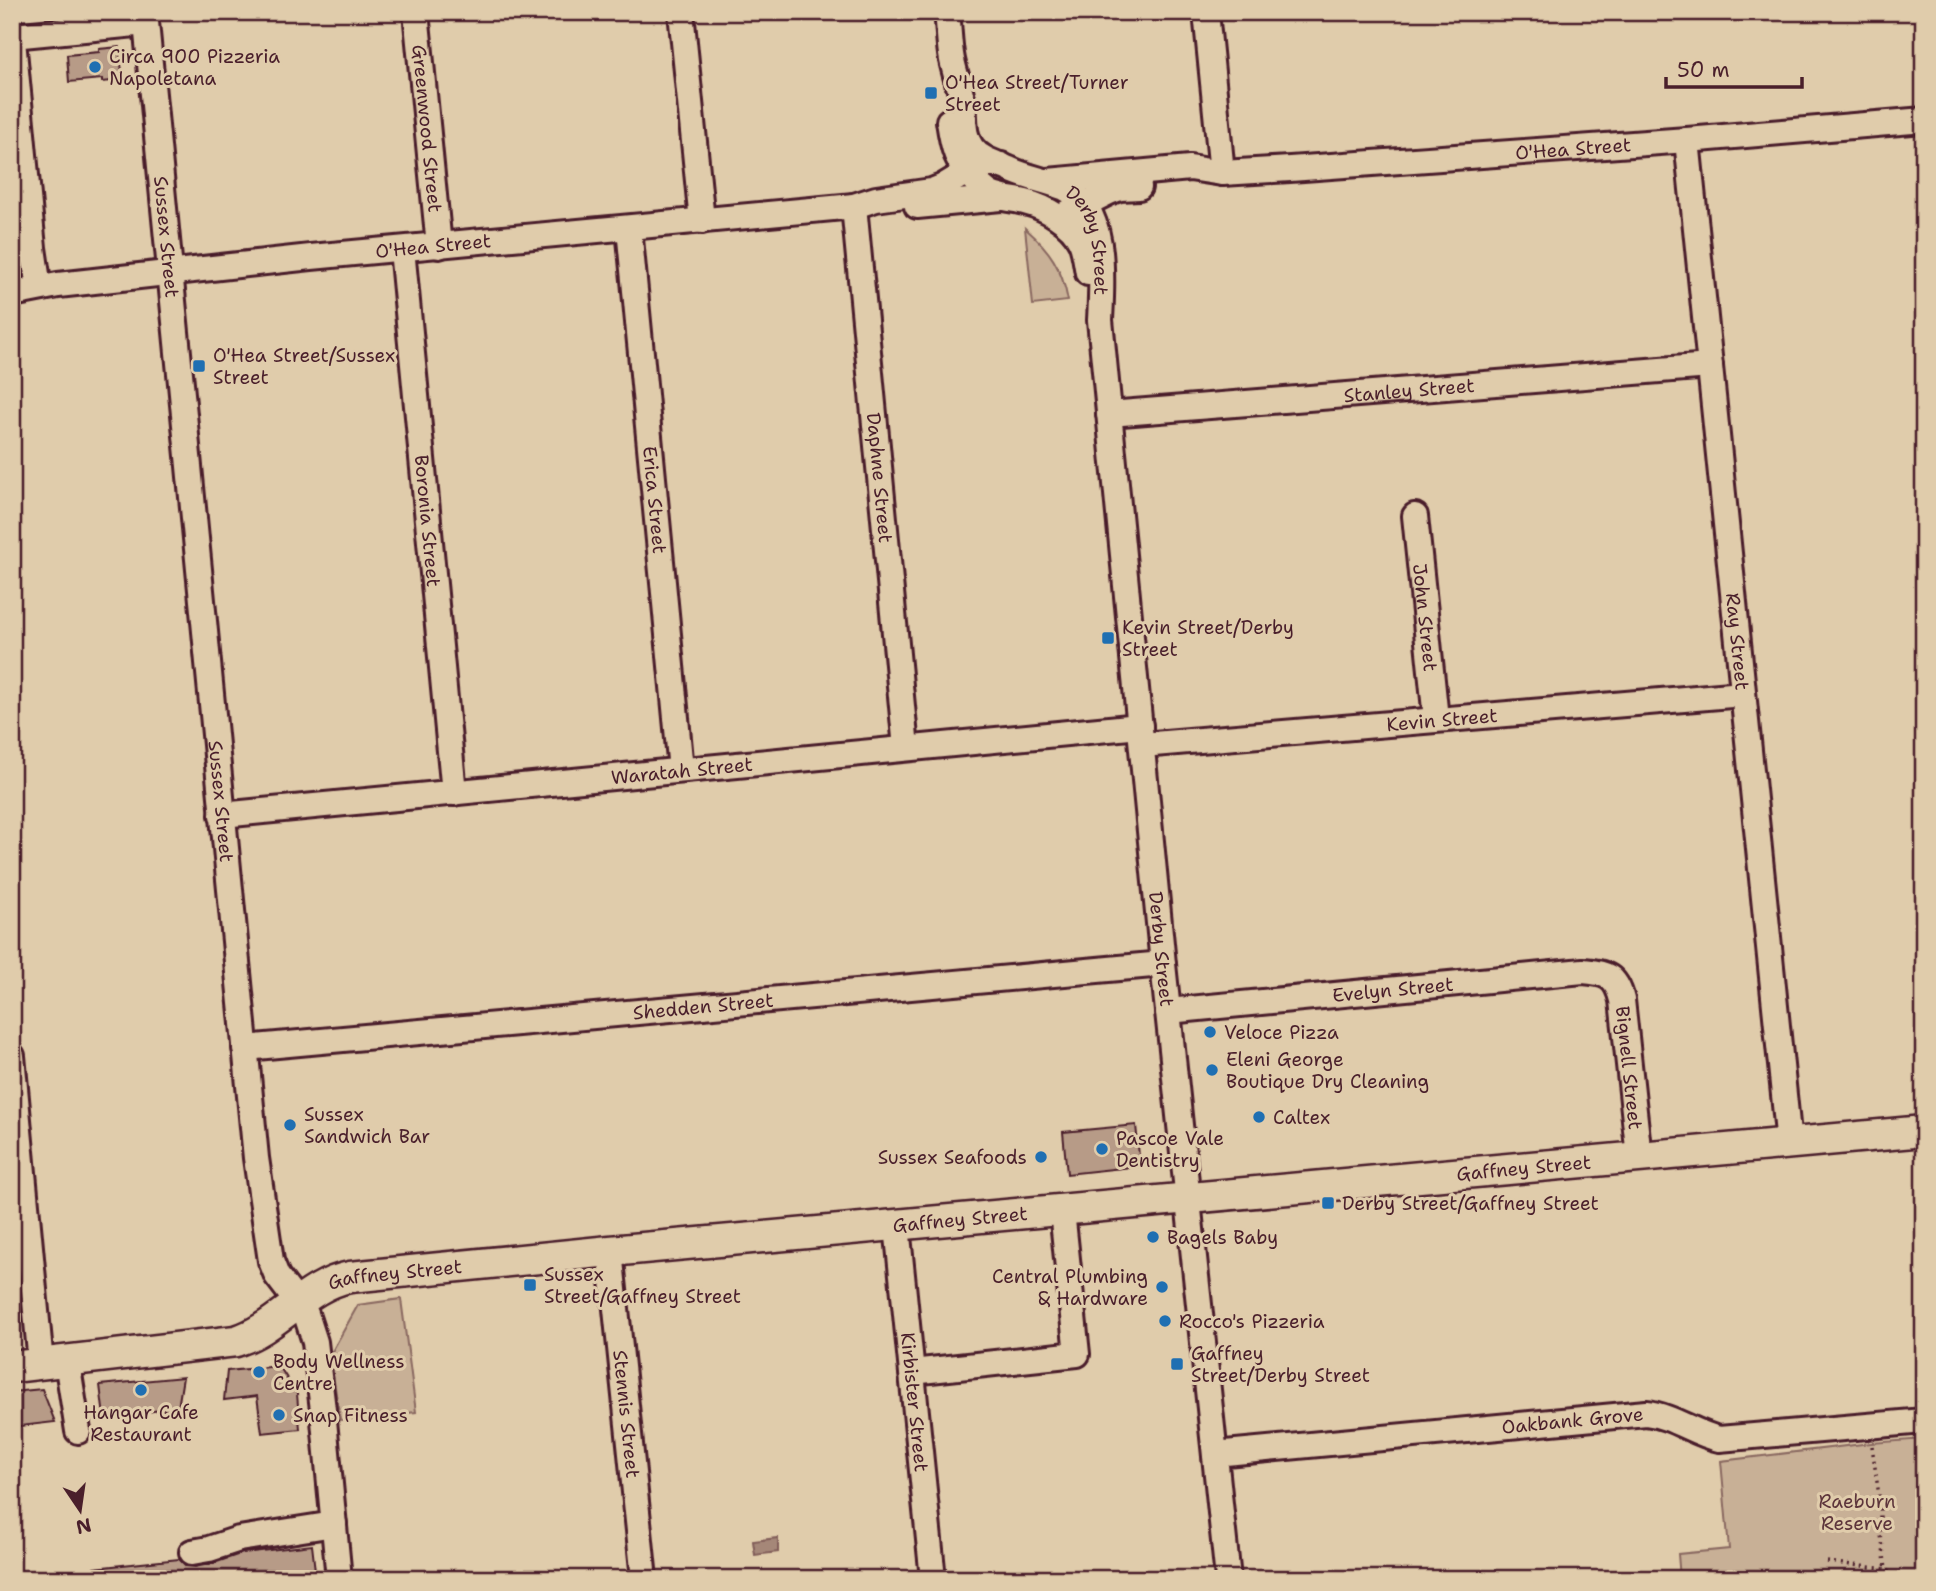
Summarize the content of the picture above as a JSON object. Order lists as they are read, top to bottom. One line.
{"streets":{"main road":["Gaffney Street"],"street":["Greenwood Street","O'Hea Street","Sussex Street","Derby Street","Stanley Street","Daphne Street","Erica Street","Boronia Street","John Street","Ray Street","Kevin Street","Waratah Street","Evelyn Street","Shedden Street","Bignell Street","Kirbister Street","Stennis Street","Oakbank Grove"]},"crossings":[["Greenwood Street","O'Hea Street"],["O'Hea Street","Sussex Street"],["O'Hea Street","Derby Street"],["O'Hea Street","Daphne Street"],["O'Hea Street","Erica Street"],["O'Hea Street","Boronia Street"],["O'Hea Street","Ray Street"],["Sussex Street","Waratah Street"],["Sussex Street","Shedden Street"],["Sussex Street","Gaffney Street"],["Derby Street","Stanley Street"],["Derby Street","Kevin Street"],["Derby Street","Waratah Street"],["Derby Street","Evelyn Street"],["Derby Street","Shedden Street"],["Derby Street","Gaffney Street"],["Derby Street","Oakbank Grove"],["Stanley Street","Ray Street"],["Daphne Street","Waratah Street"],["Erica Street","Waratah Street"],["Boronia Street","Waratah Street"],["John Street","Kevin Street"],["Ray Street","Kevin Street"],["Ray Street","Gaffney Street"],["Kevin Street","Waratah Street"],["Evelyn Street","Bignell Street"],["Bignell Street","Gaffney Street"],["Gaffney Street","Kirbister Street"],["Gaffney Street","Stennis Street"]],"parks":["Raeburn Reserve"],"places":{"other":["Circa 900 Pizzeria Napoletana","Veloce Pizza","Eleni George Boutique Dry Cleaning","Caltex","Sussex Sandwich Bar","Pascoe Vale Dentistry","Sussex Seafoods","Bagels Baby","Central Plumbing & Hardware","Rocco's Pizzeria","Body Wellness Centre","Hangar Cafe Restaurant","Snap Fitness"],"transit":["O'Hea Street/Turner Street","O'Hea Street/Sussex Street","Kevin Street/Derby Street","Derby Street/Gaffney Street","Sussex Street/Gaffney Street","Gaffney Street/Derby Street"]},"scale_bar":"50 m","north":"bottom"}
